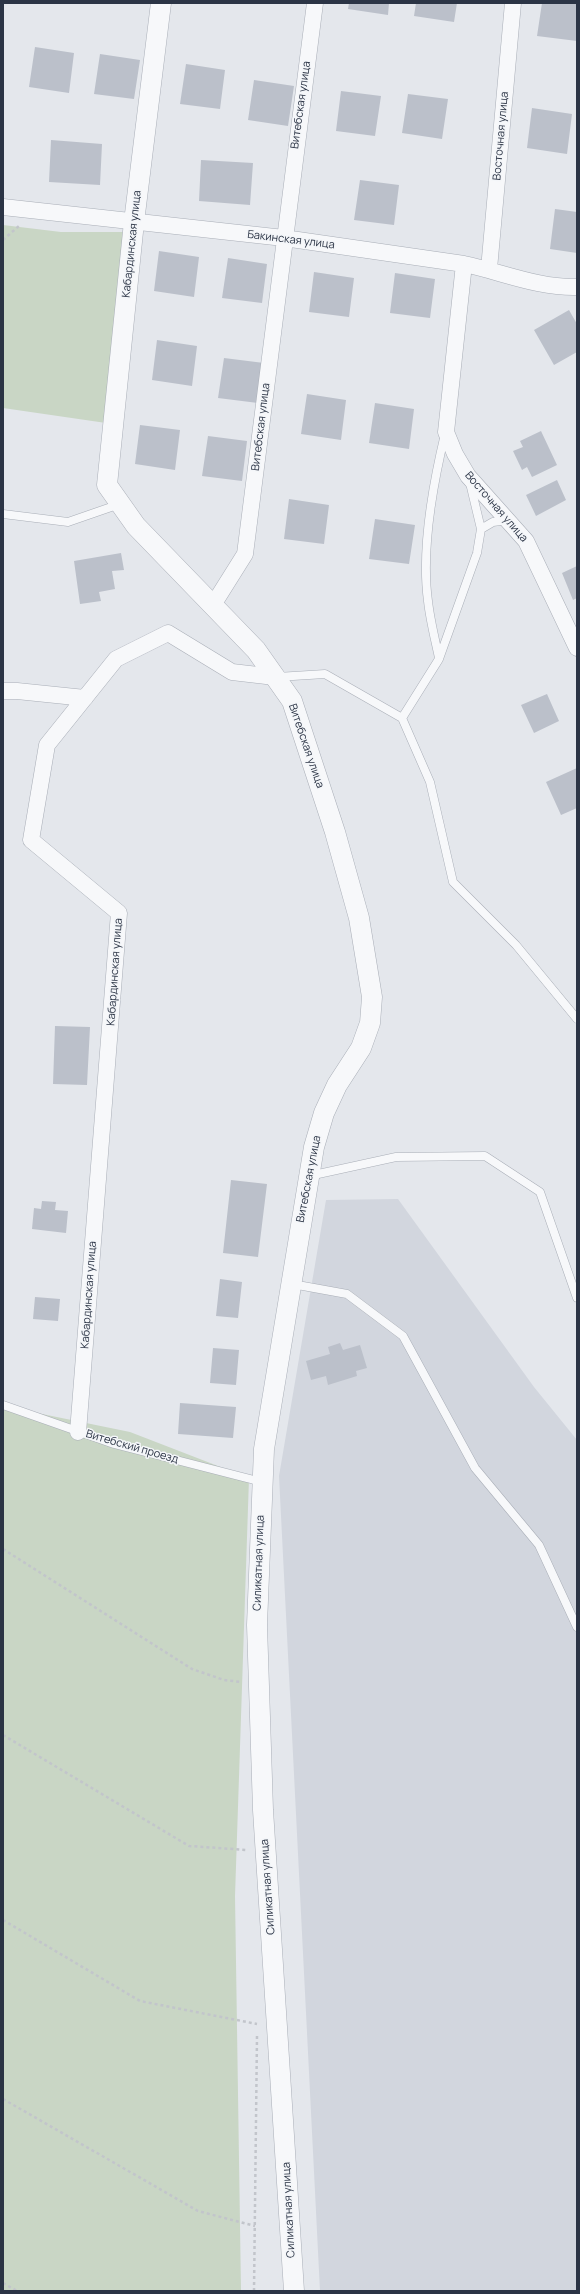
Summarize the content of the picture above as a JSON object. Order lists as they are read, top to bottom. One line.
{"streets":{"street":["Витебская улица","Восточная улица","Бакинская улица","Кабардинская улица","Силикатная улица"],"lane":["Витебский проезд"]},"crossings":[["Витебская улица","Бакинская улица"],["Витебская улица","Кабардинская улица"],["Витебская улица","Витебский проезд"],["Витебская улица","Силикатная улица"],["Восточная улица","Бакинская улица"],["Бакинская улица","Кабардинская улица"],["Кабардинская улица","Витебский проезд"],["Витебский проезд","Силикатная улица"]]}
